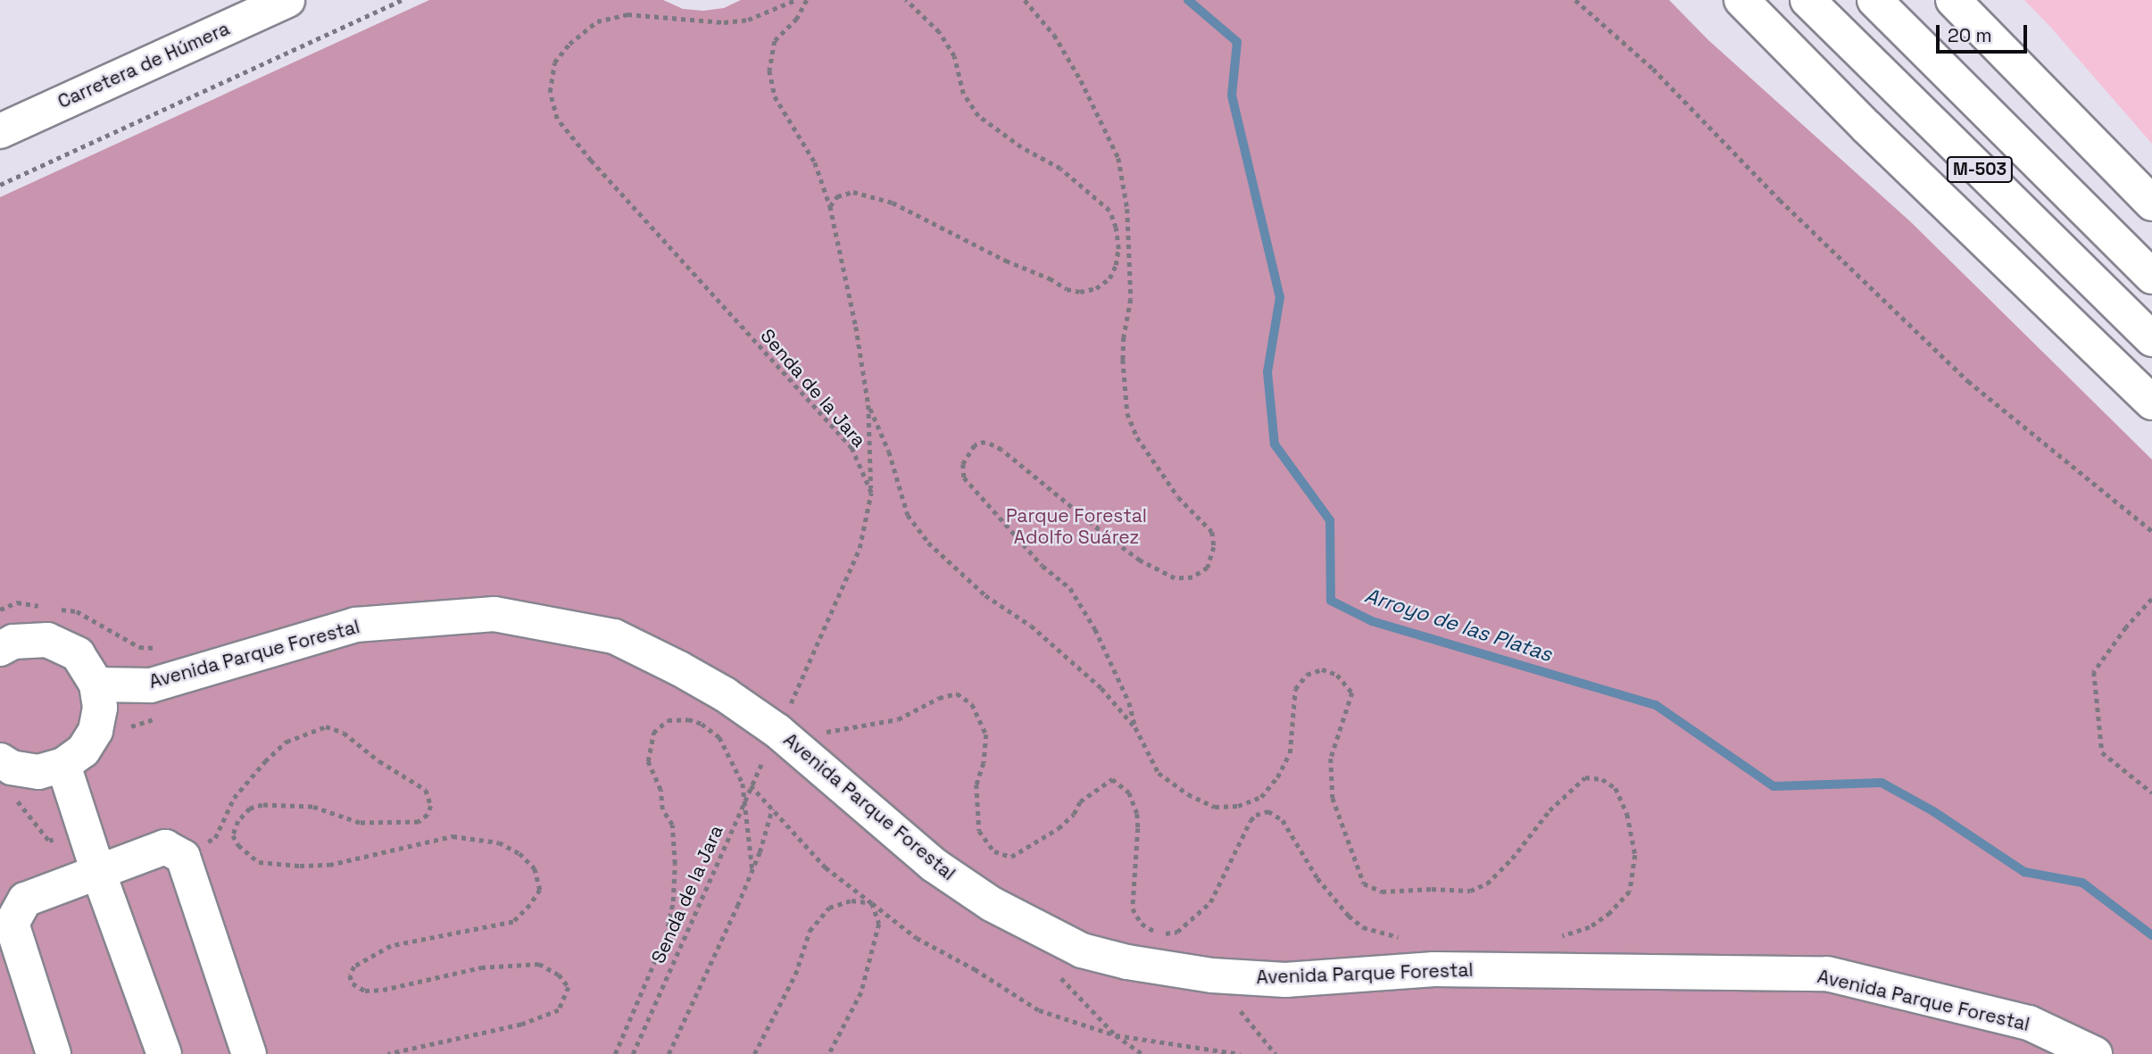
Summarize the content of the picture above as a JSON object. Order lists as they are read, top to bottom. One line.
{"streets":{"main road":["Carretera de Húmera","M-503","Avenida Parque Forestal"],"path":["Senda de la Jara"]},"crossings":[["Senda de la Jara","Avenida Parque Forestal"]],"water":["Arroyo de las Platas"],"parks":["Parque Forestal Adolfo Suárez"],"scale_bar":"20 m"}
